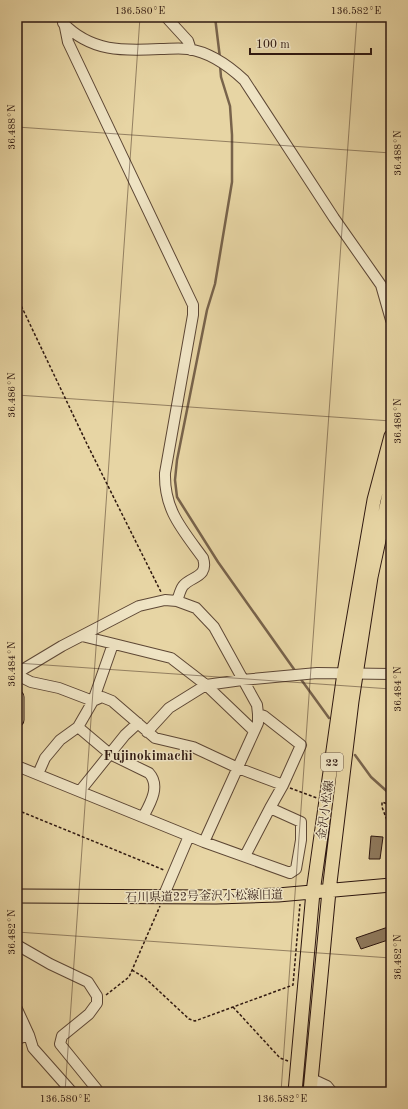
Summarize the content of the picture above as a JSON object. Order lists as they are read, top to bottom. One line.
{"streets":{"main road":["22","金沢小松線","石川県道22号金沢小松線旧道"]},"crossings":[["金沢小松線","石川県道22号金沢小松線旧道"]],"districts":["Fujinokimachi"],"scale_bar":"100 m","coordinates":["136.580°E","136.582°E","36.488°N","36.486°N","36.484°N","36.482°N"]}
